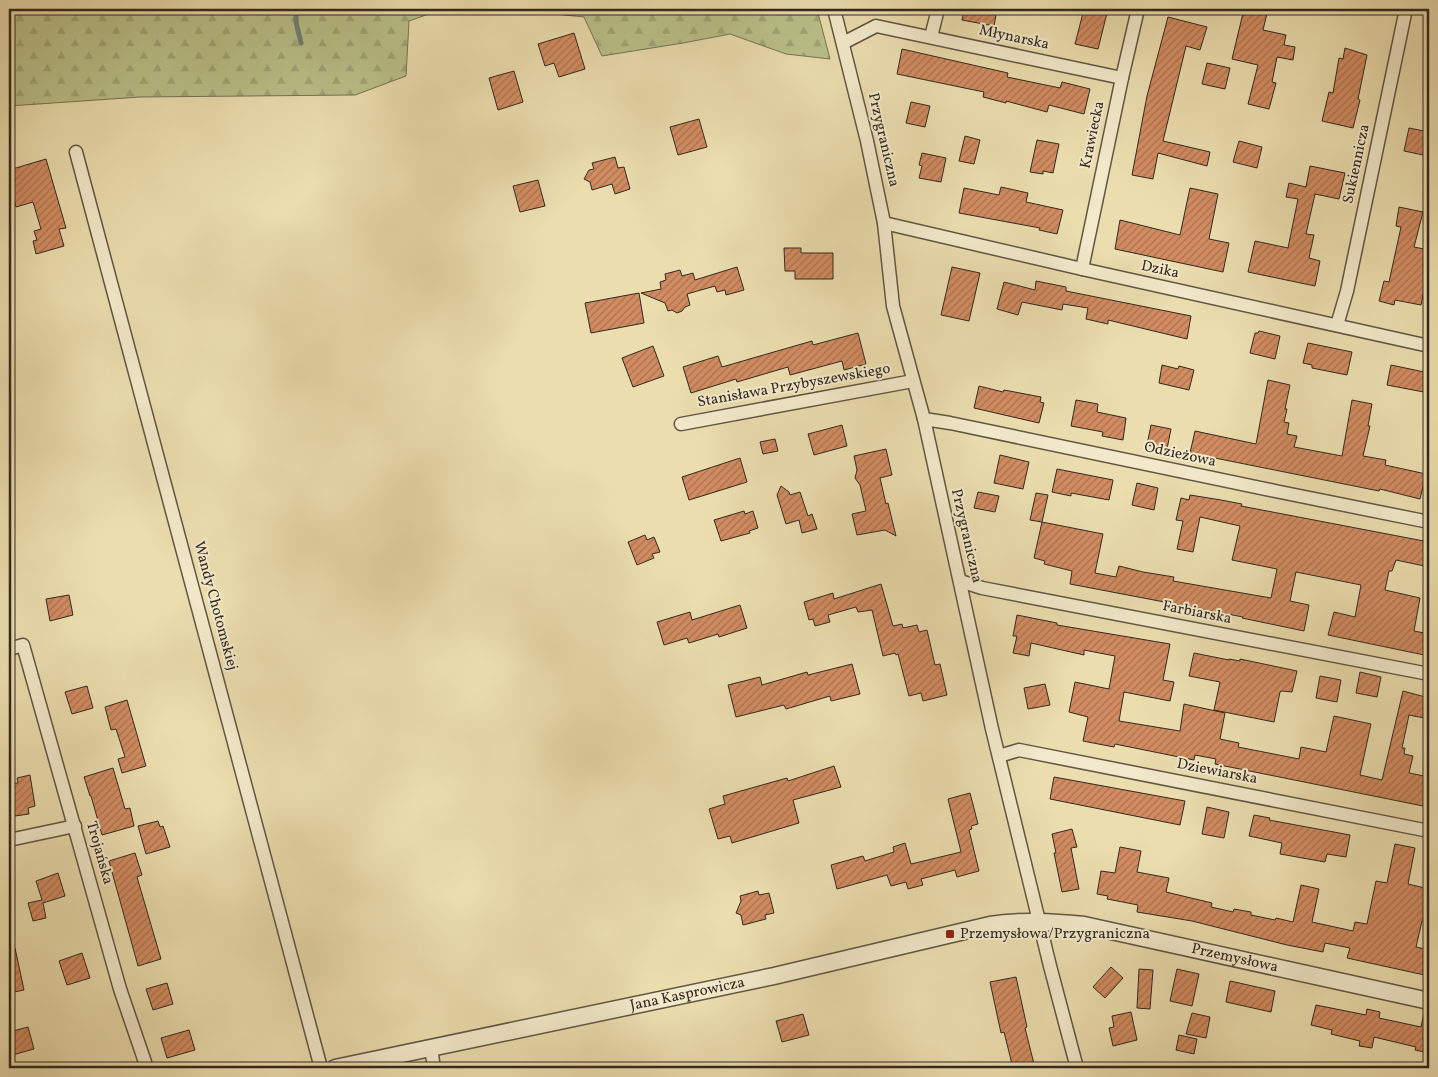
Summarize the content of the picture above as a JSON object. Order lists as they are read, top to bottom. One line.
{"streets":{"street":["Młynarska","Krawiecka","Przygraniczna","Sukiennicza","Dzika","Stanisława Przybyszewskiego","Odzieżowa","Wandy Chotomskiej","Farbiarska","Dziewiarska","Trojańska","Przemysłowa","Jana Kasprowicza"]},"crossings":[["Młynarska","Krawiecka"],["Młynarska","Przygraniczna"],["Krawiecka","Dzika"],["Przygraniczna","Dzika"],["Przygraniczna","Stanisława Przybyszewskiego"],["Przygraniczna","Odzieżowa"],["Przygraniczna","Farbiarska"],["Przygraniczna","Dziewiarska"],["Przygraniczna","Przemysłowa"],["Przygraniczna","Jana Kasprowicza"],["Sukiennicza","Dzika"],["Przemysłowa","Jana Kasprowicza"]],"places":{"transit":["Przemysłowa/Przygraniczna"]}}
